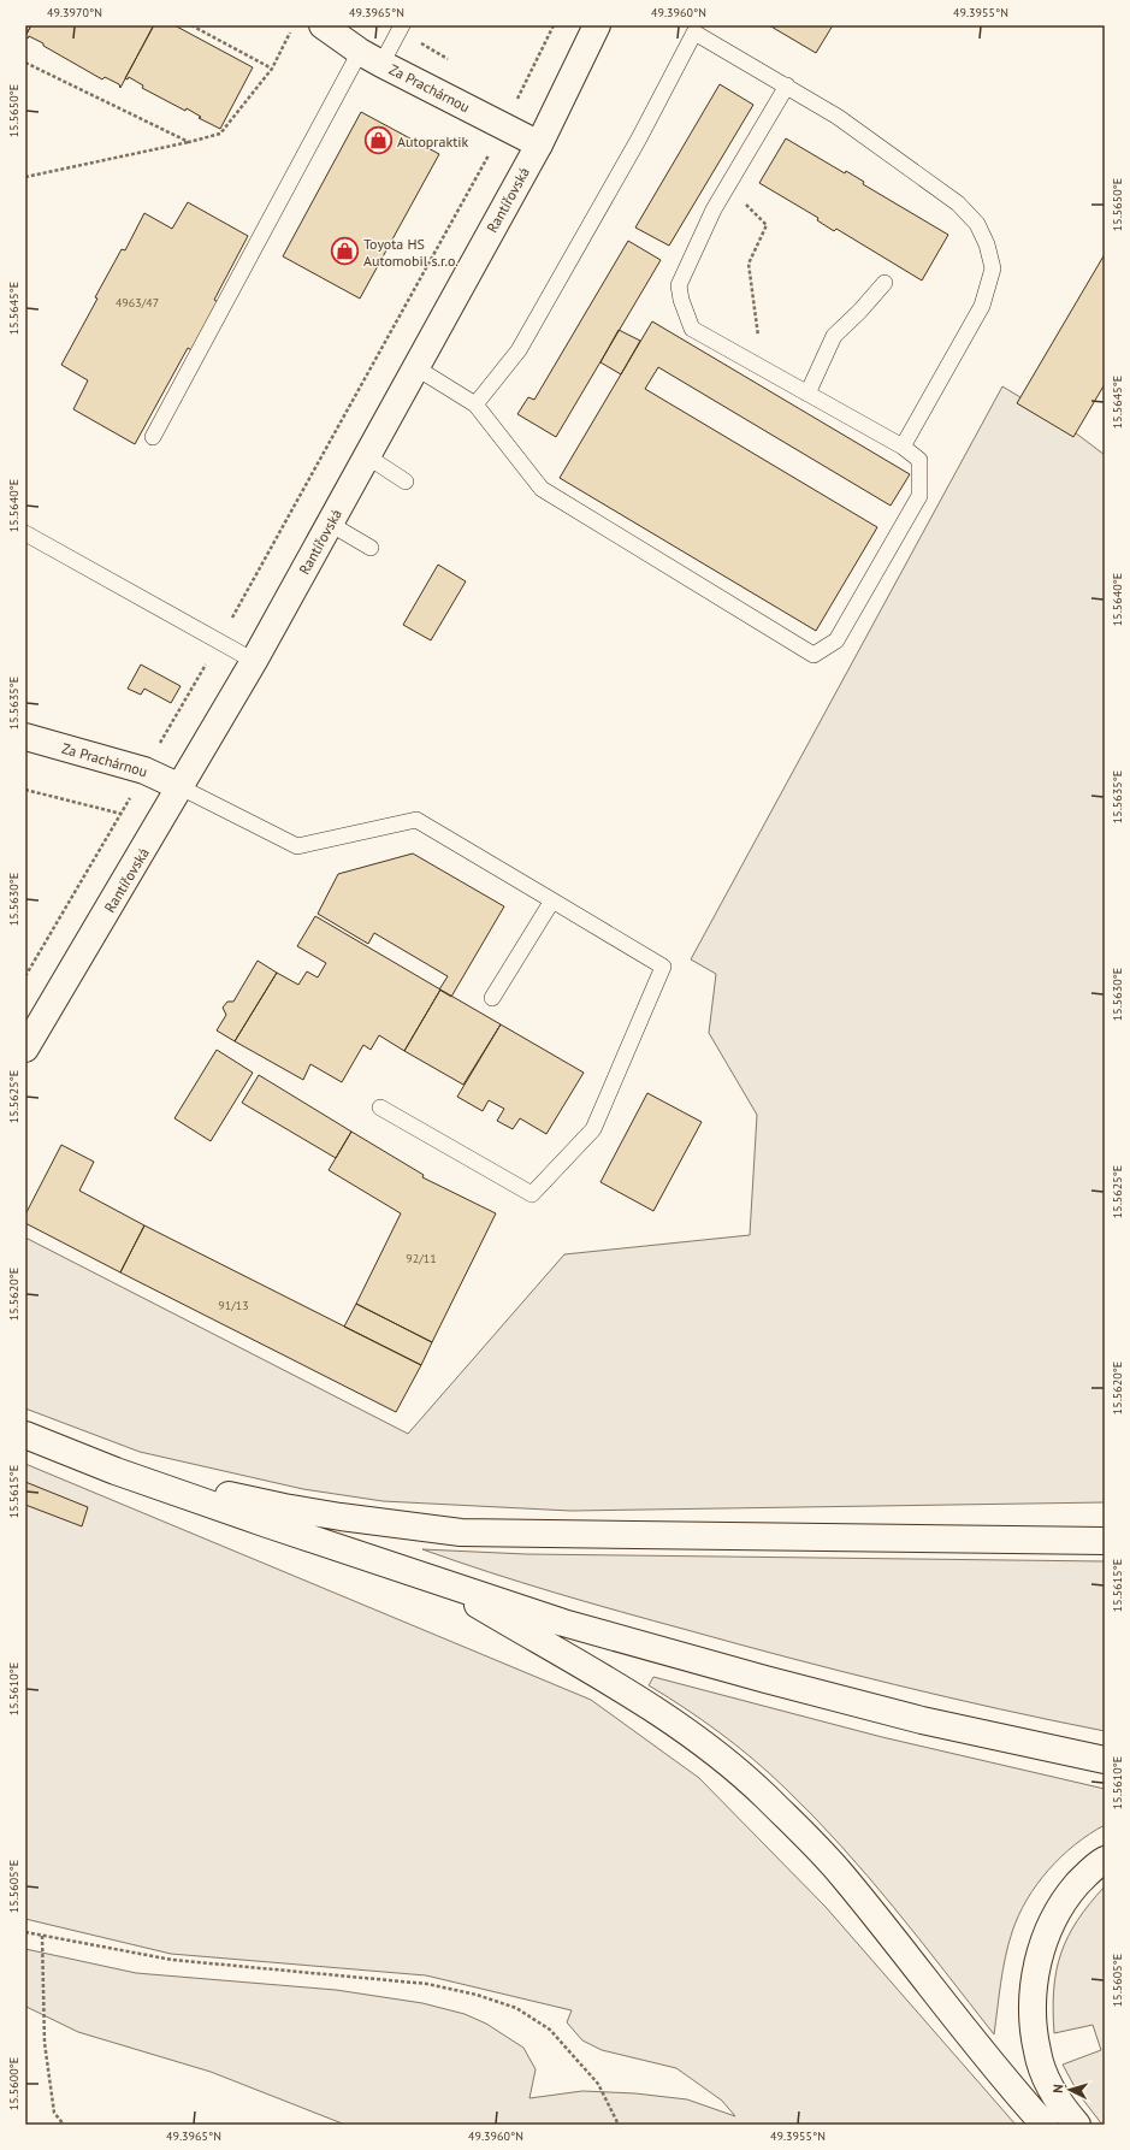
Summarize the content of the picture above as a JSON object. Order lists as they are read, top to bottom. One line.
{"streets":{"main road":["Za Prachárnou","Rantířovská"]},"crossings":[["Za Prachárnou","Rantířovská"]],"places":{"shop":["Autopraktik","Toyota HS Automobil s.r.o."]},"house_numbers":["4963/47","92/11","91/13"],"north":"left","coordinates":["49.3970°N","49.3965°N","49.3960°N","49.3955°N","15.5650°E","15.5645°E","15.5640°E","15.5635°E","15.5630°E","15.5625°E","15.5620°E","15.5615°E","15.5610°E","15.5605°E","15.5600°E"]}
